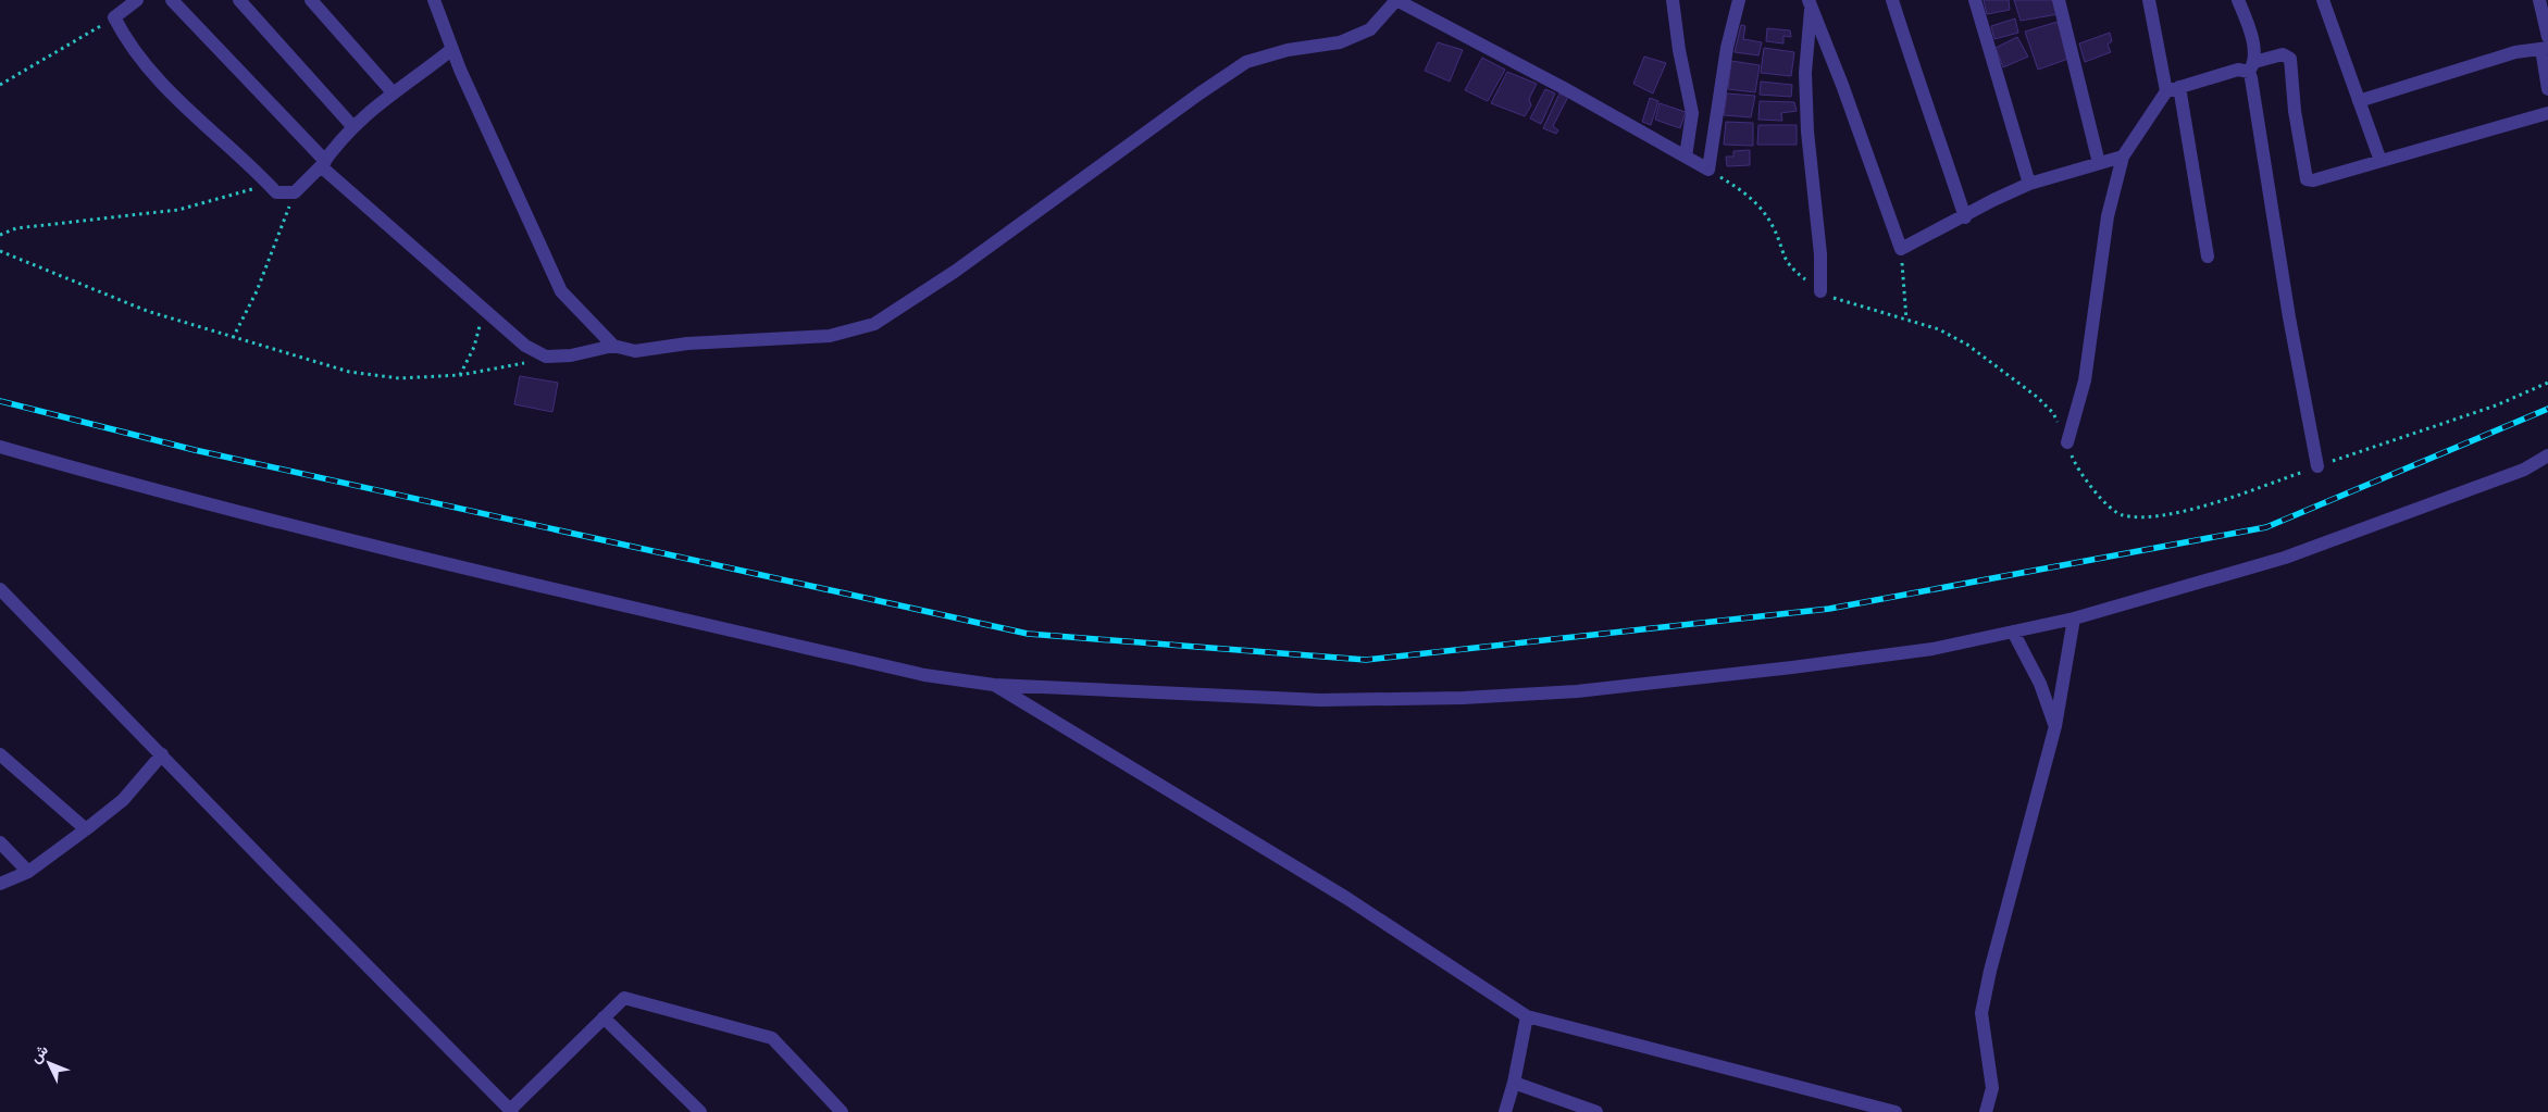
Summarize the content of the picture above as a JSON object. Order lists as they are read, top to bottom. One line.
{"north":"top left"}
